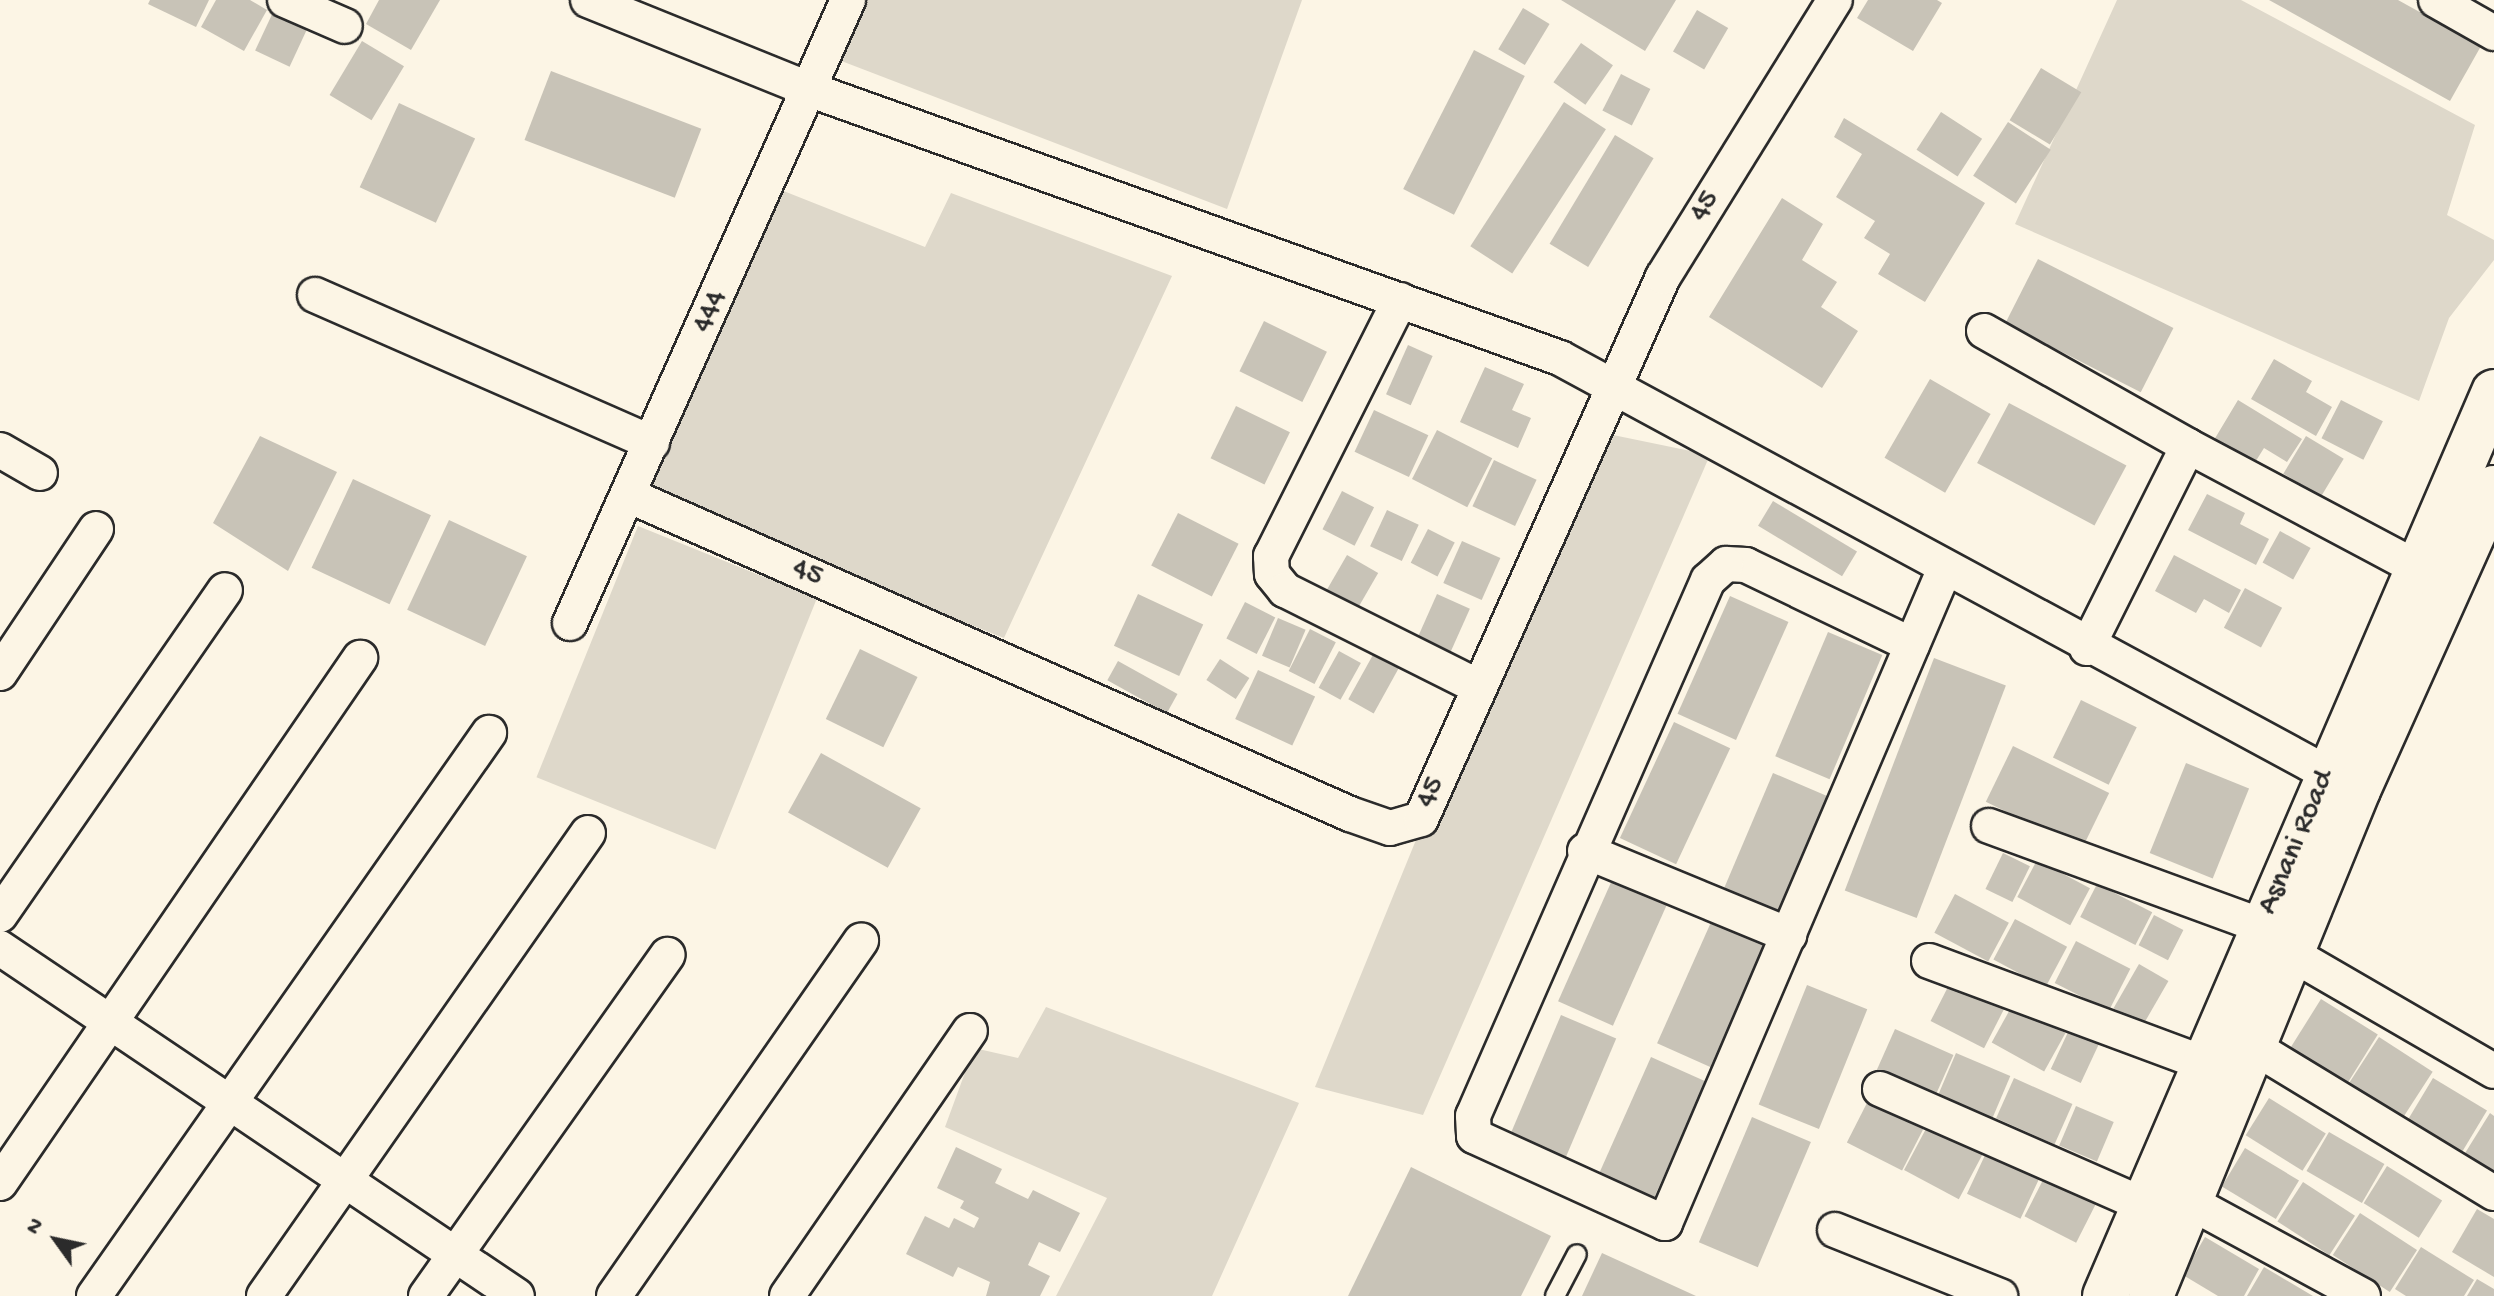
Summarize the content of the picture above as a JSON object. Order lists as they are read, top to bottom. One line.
{"streets":{"street":["45","444","Asnani Road"]},"crossings":[["45","444"]],"north":"top left"}
